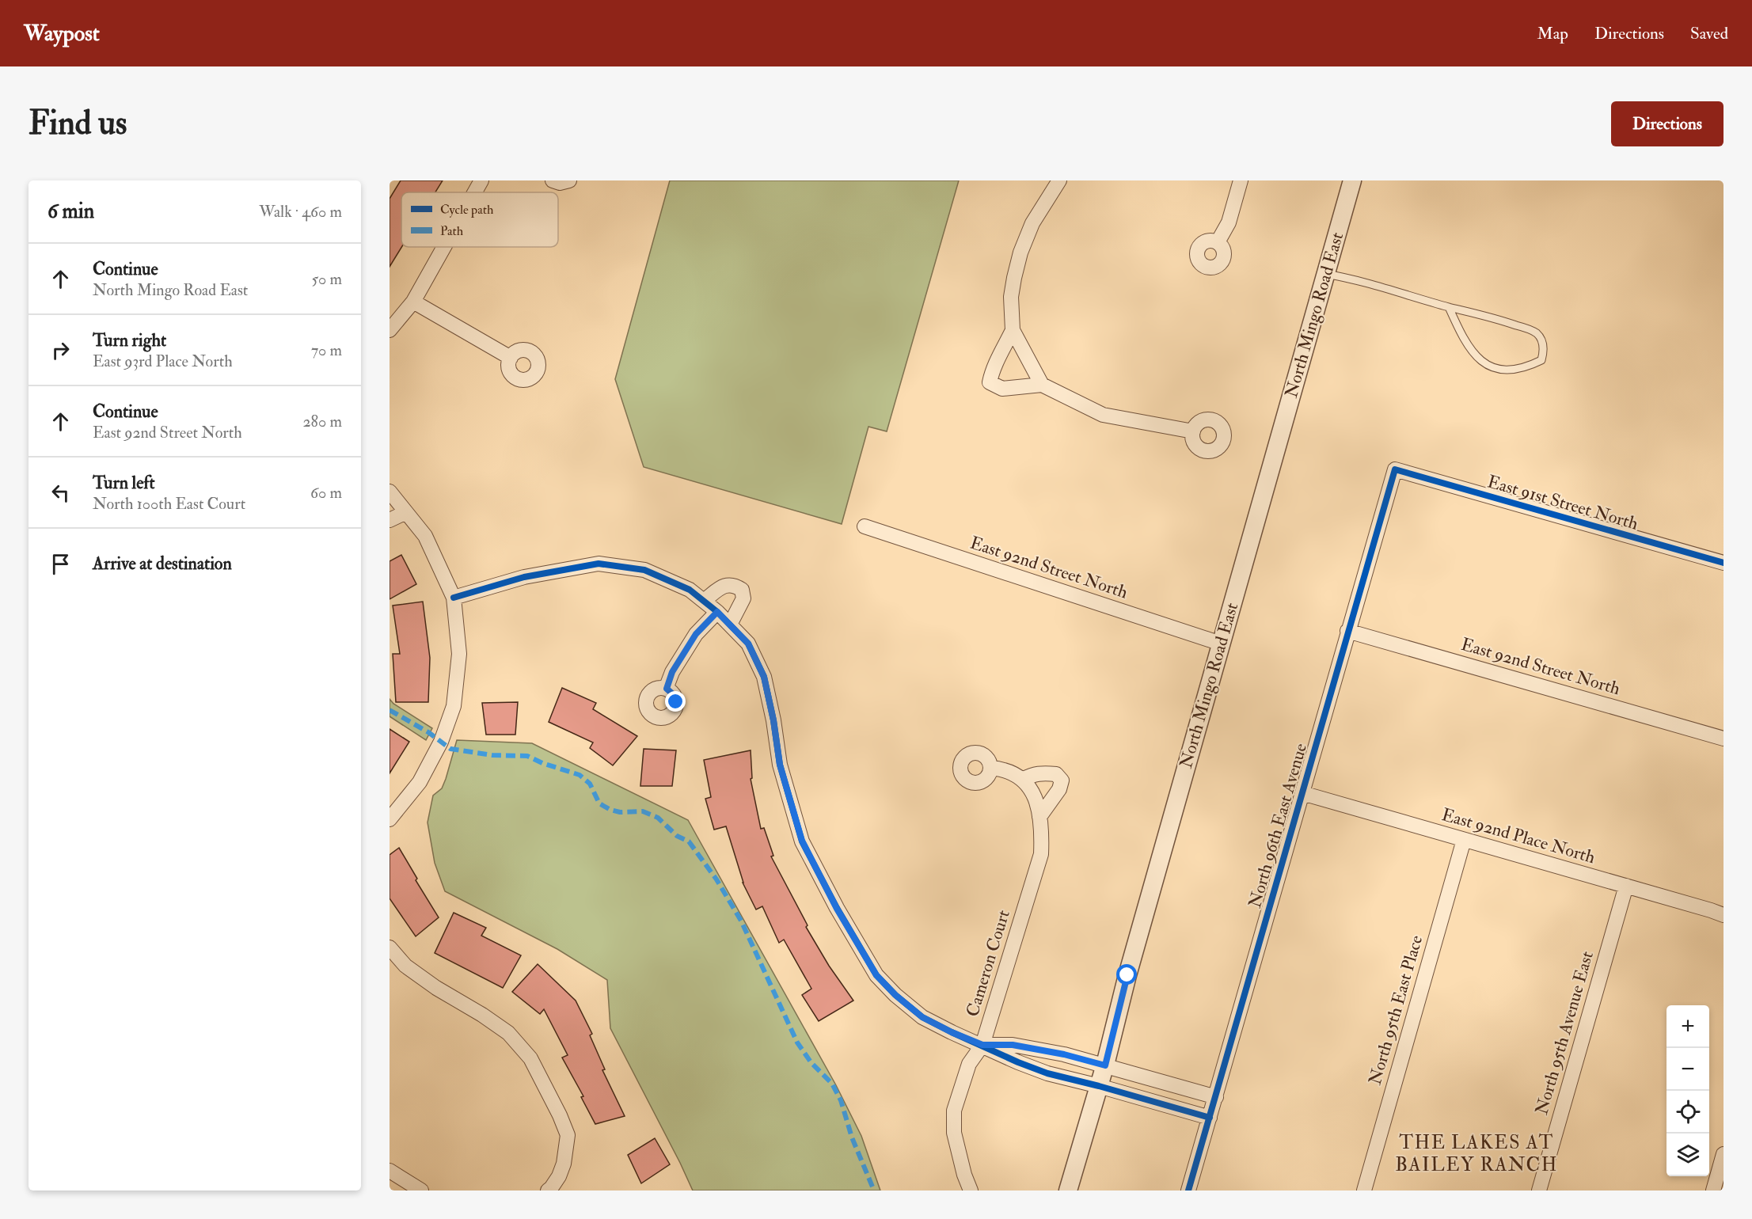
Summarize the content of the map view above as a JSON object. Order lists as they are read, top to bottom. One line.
{"streets":{"street":["North Mingo Road East","East 91st Street North","East 92nd Street North","North 96th East Avenue","East 92nd Place North","Cameron Court","North 95th East Place","North 95th Avenue East"]},"crossings":[["North Mingo Road East","East 92nd Street North"],["East 91st Street North","North 96th East Avenue"],["East 92nd Street North","North 96th East Avenue"],["North 96th East Avenue","East 92nd Place North"],["East 92nd Place North","North 95th East Place"],["East 92nd Place North","North 95th Avenue East"]],"districts":["THE LAKES AT BAILEY RANCH"],"legend":["Cycle path","Path"],"page":{"header":"Waypost","nav":["Map","Directions","Saved"],"buttons":"Directions","title":"Find us","heading":["6 min","Walk · 460 m"],"list":[["Continue","North Mingo Road East","50 m"],["Turn right","East 93rd Place North","70 m"],["Continue","East 92nd Street North","280 m"],["Turn left","North 100th East Court","60 m"],"Arrive at destination"],"map_buttons":["+","−"]}}
